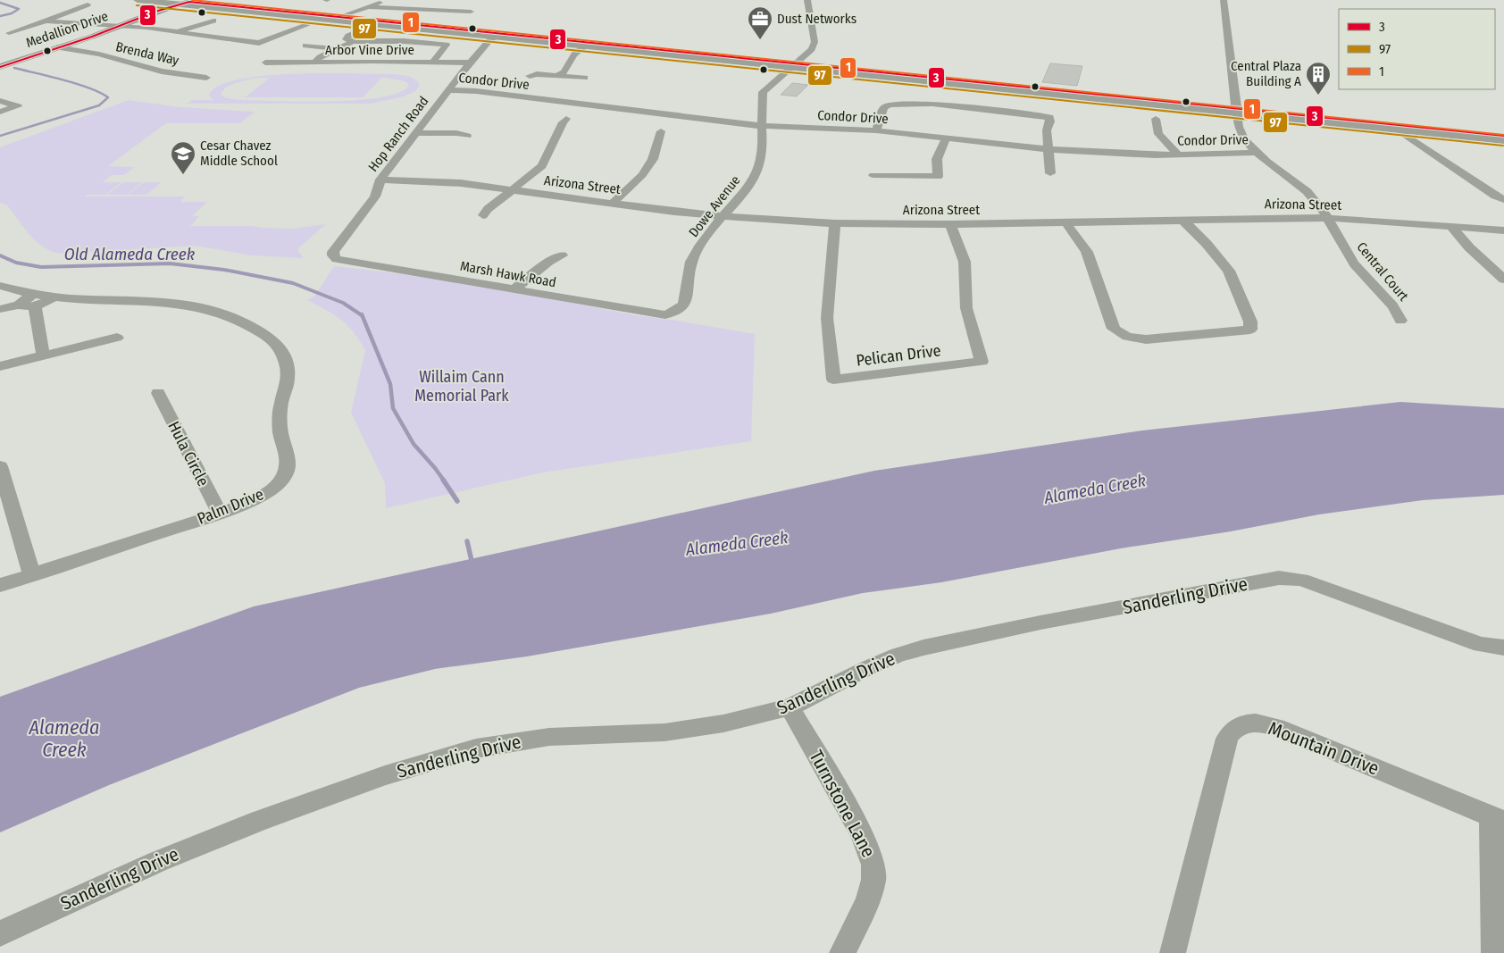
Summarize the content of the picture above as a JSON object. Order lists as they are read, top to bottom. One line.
{"streets":{"street":["Medallion Drive","Arbor Vine Drive","Brenda Way","Condor Drive","Hop Ranch Road","Arizona Street","Dowe Avenue","Central Court","Marsh Hawk Road","Pelican Drive","Hula Circle","Palm Drive","Sanderling Drive","Mountain Drive","Turnstone Lane"]},"crossings":[["Medallion Drive","Brenda Way"],["Arbor Vine Drive","Hop Ranch Road"],["Condor Drive","Hop Ranch Road"],["Condor Drive","Dowe Avenue"],["Hop Ranch Road","Arizona Street"],["Hop Ranch Road","Marsh Hawk Road"],["Arizona Street","Dowe Avenue"],["Arizona Street","Central Court"],["Arizona Street","Pelican Drive"],["Dowe Avenue","Marsh Hawk Road"],["Hula Circle","Palm Drive"],["Sanderling Drive","Turnstone Lane"]],"water":["Old Alameda Creek","Alameda Creek"],"parks":["Willaim Cann Memorial Park"],"places":{"office":["Dust Networks"],"building":["Central Plaza Building A"],"school or university":["Cesar Chavez Middle School"]},"lines":["transit line 1","transit line 3","transit line 97"],"legend":["3","97","1"]}
